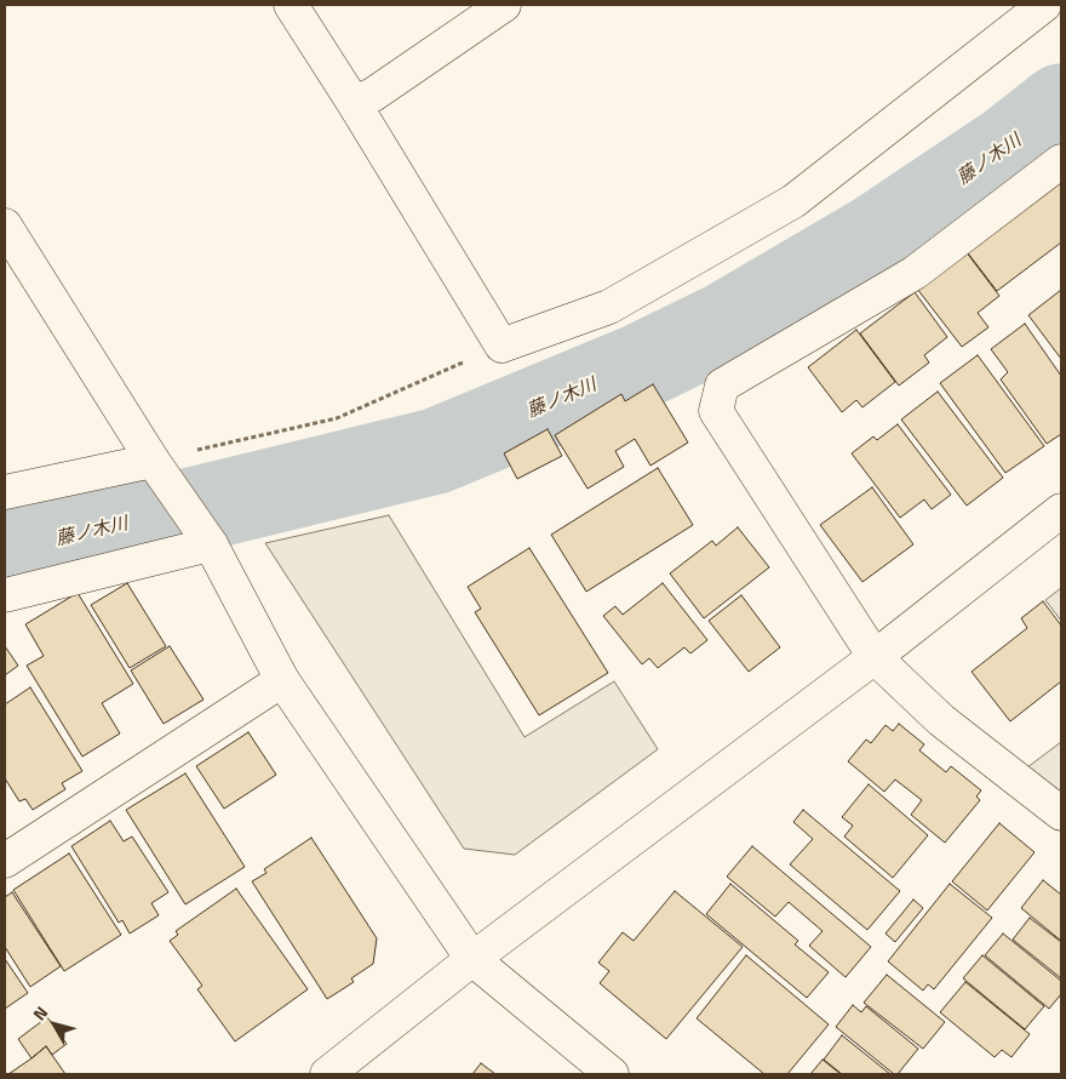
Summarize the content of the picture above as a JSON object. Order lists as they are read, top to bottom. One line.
{"water":["藤ノ木川"],"north":"top left"}
